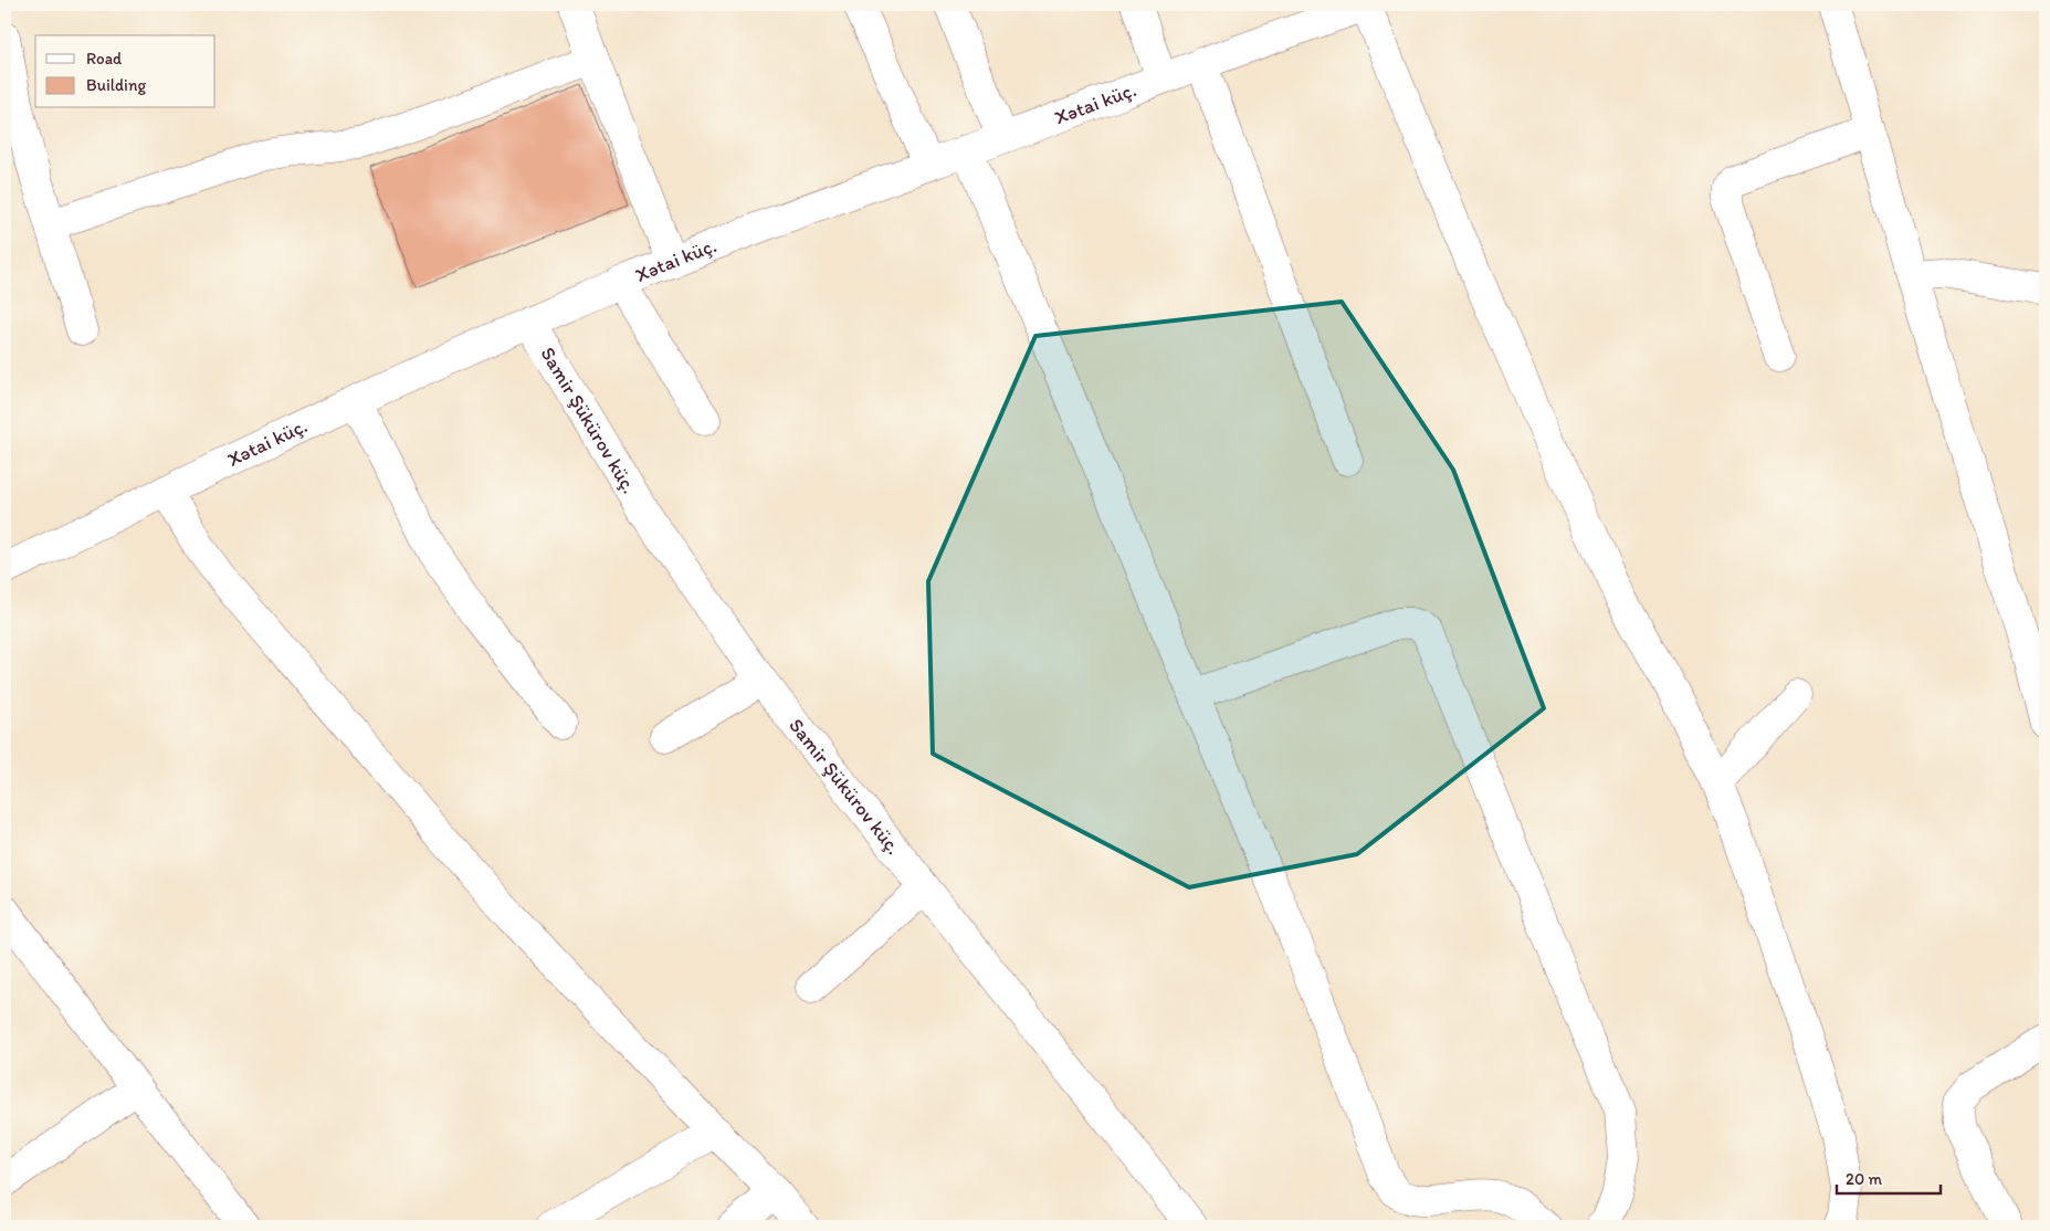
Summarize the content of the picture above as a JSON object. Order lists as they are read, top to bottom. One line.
{"streets":{"street":["Xətai küç.","Samir Şükürov küç."]},"crossings":[["Xətai küç.","Samir Şükürov küç."]],"legend":["Road","Building"],"scale_bar":"20 m"}
